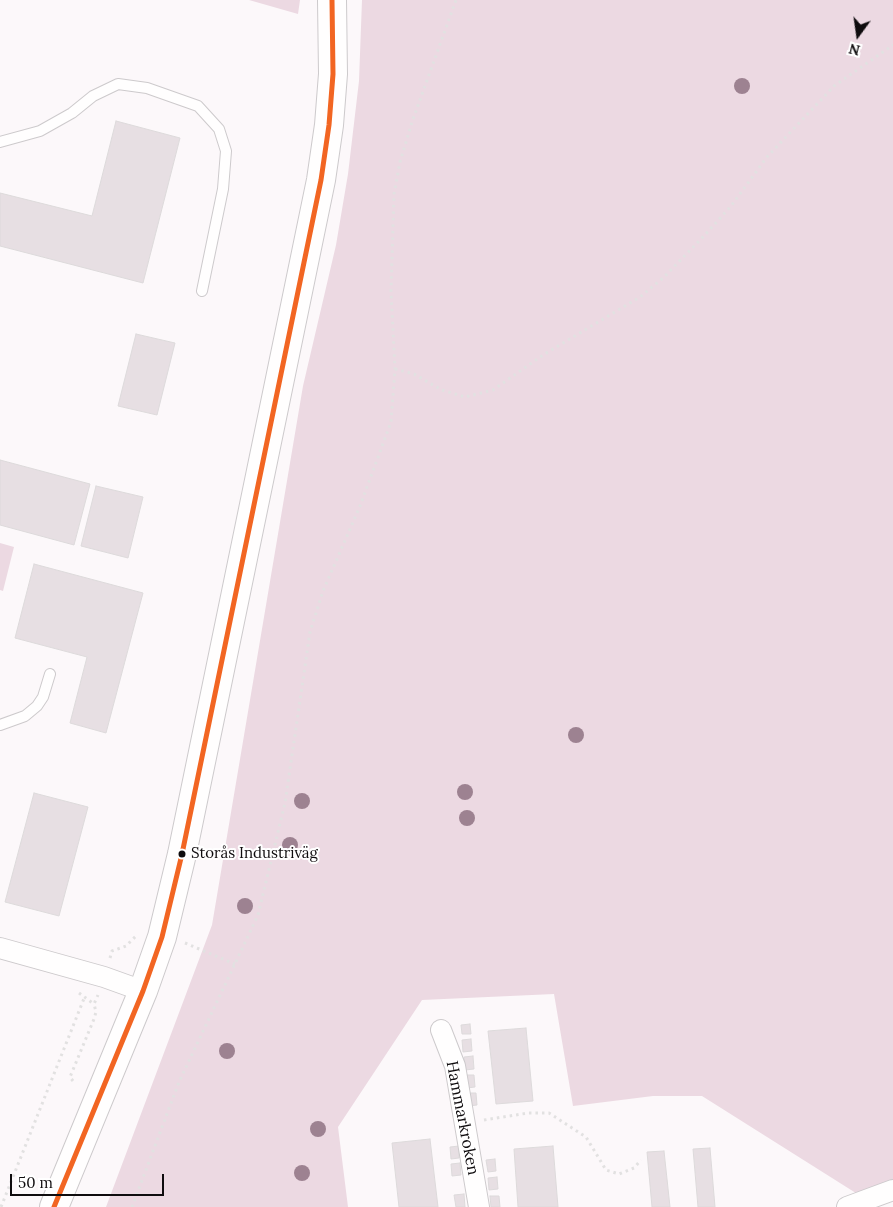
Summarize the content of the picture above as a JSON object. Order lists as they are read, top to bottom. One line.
{"streets":{"street":["Hammarkroken"]},"places":["Storås Industriväg"],"scale_bar":"50 m","north":"bottom"}
